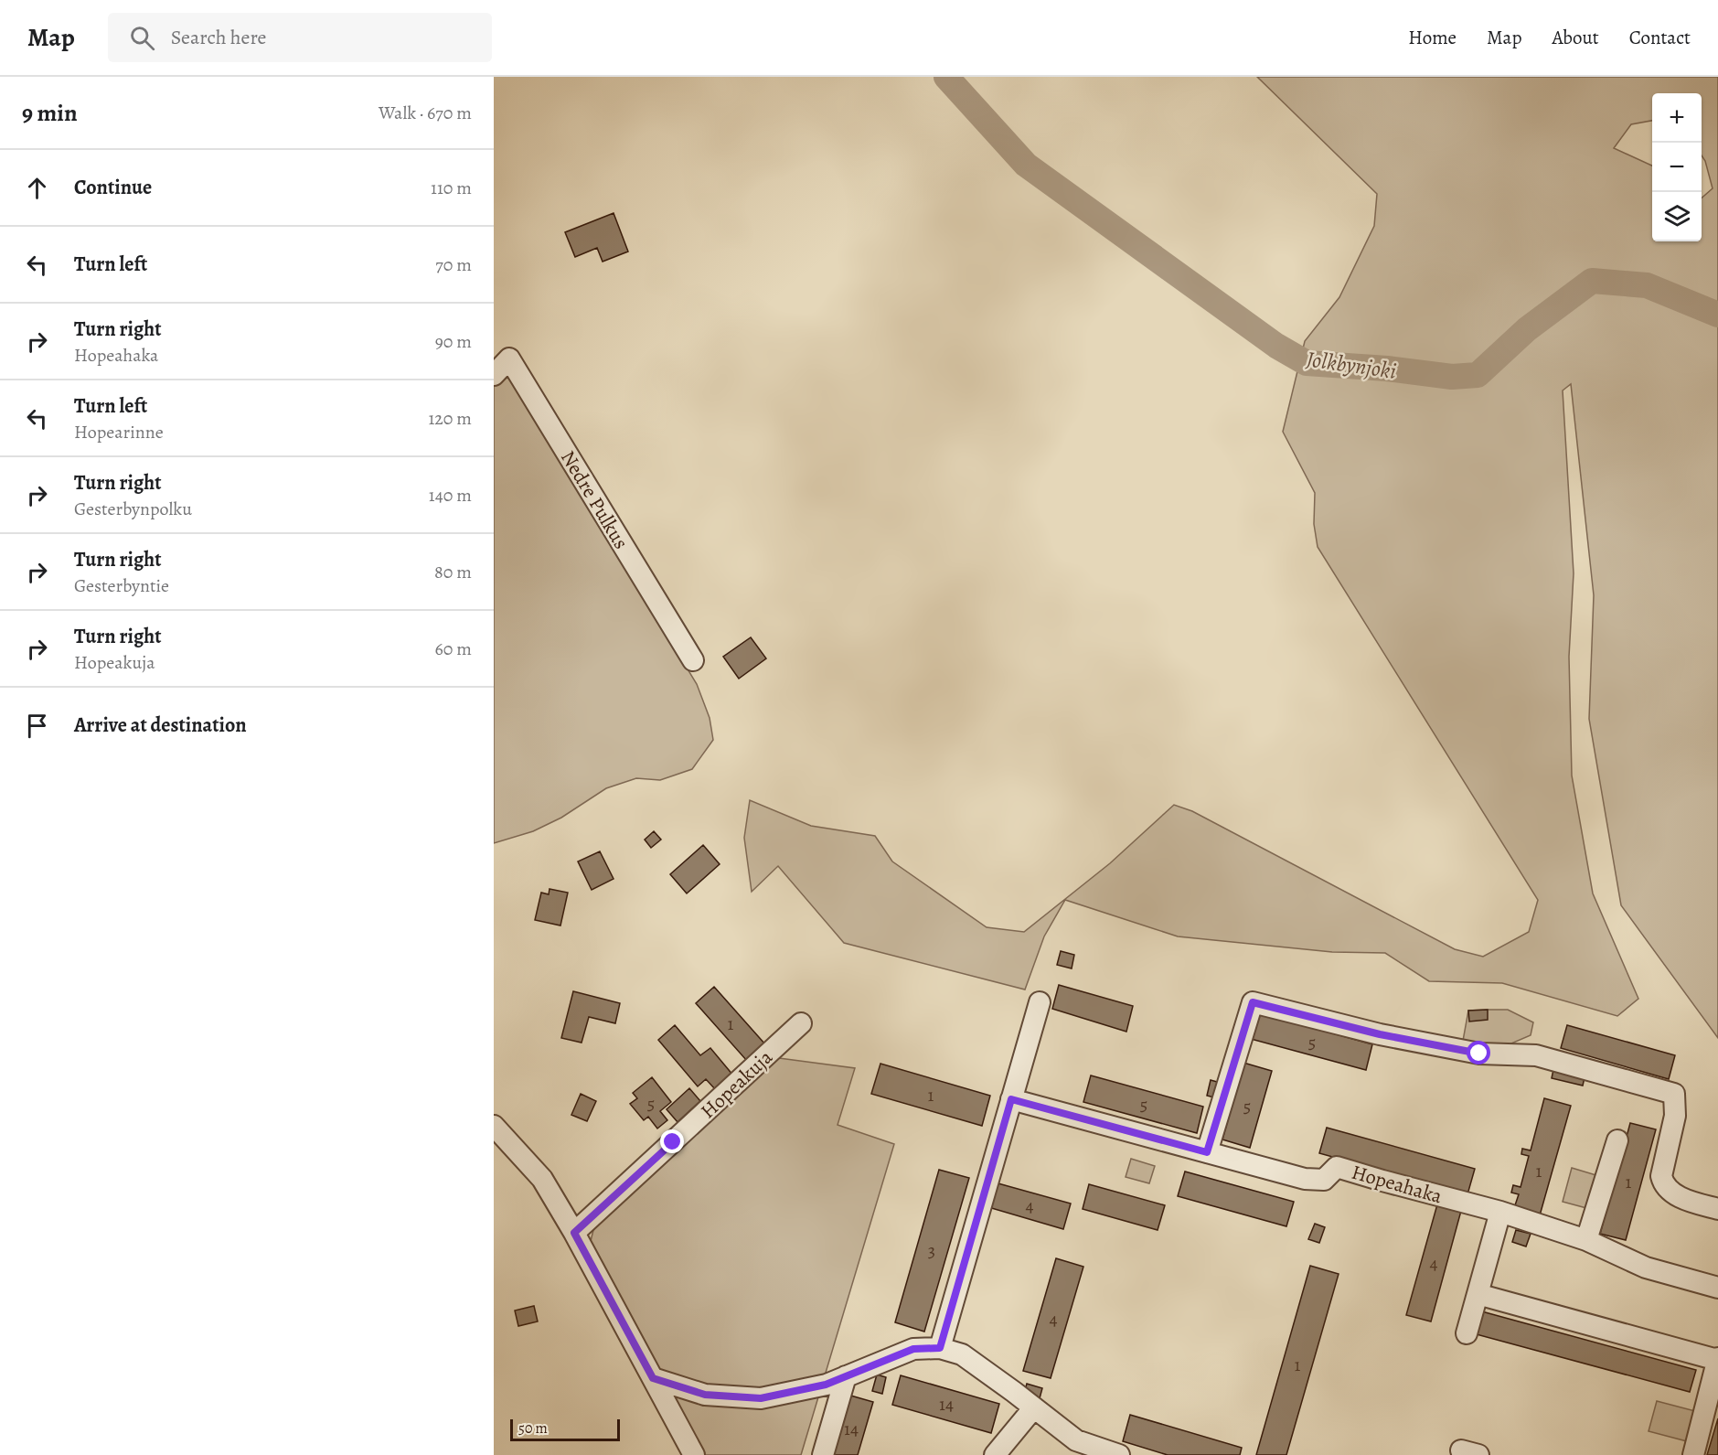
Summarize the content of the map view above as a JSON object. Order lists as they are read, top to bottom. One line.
{"streets":{"street":["Nedre Pulkus","Hopeakuja","Hopeahaka"]},"water":["Jolkbynjoki"],"house_numbers":["1","5","1","5","5","5","1","1","4","3","4","4","1","14","14"],"scale_bar":"50 m","page":{"header":"Map","search":"Search here","nav":["Home","Map","About","Contact"],"heading":["9 min","Walk · 670 m"],"map_buttons":["+","−"],"list":[["Continue","110 m"],["Turn left","70 m"],["Turn right","Hopeahaka","90 m"],["Turn left","Hopearinne","120 m"],["Turn right","Gesterbynpolku","140 m"],["Turn right","Gesterbyntie","80 m"],["Turn right","Hopeakuja","60 m"],"Arrive at destination"],"scale":"50 m"}}
